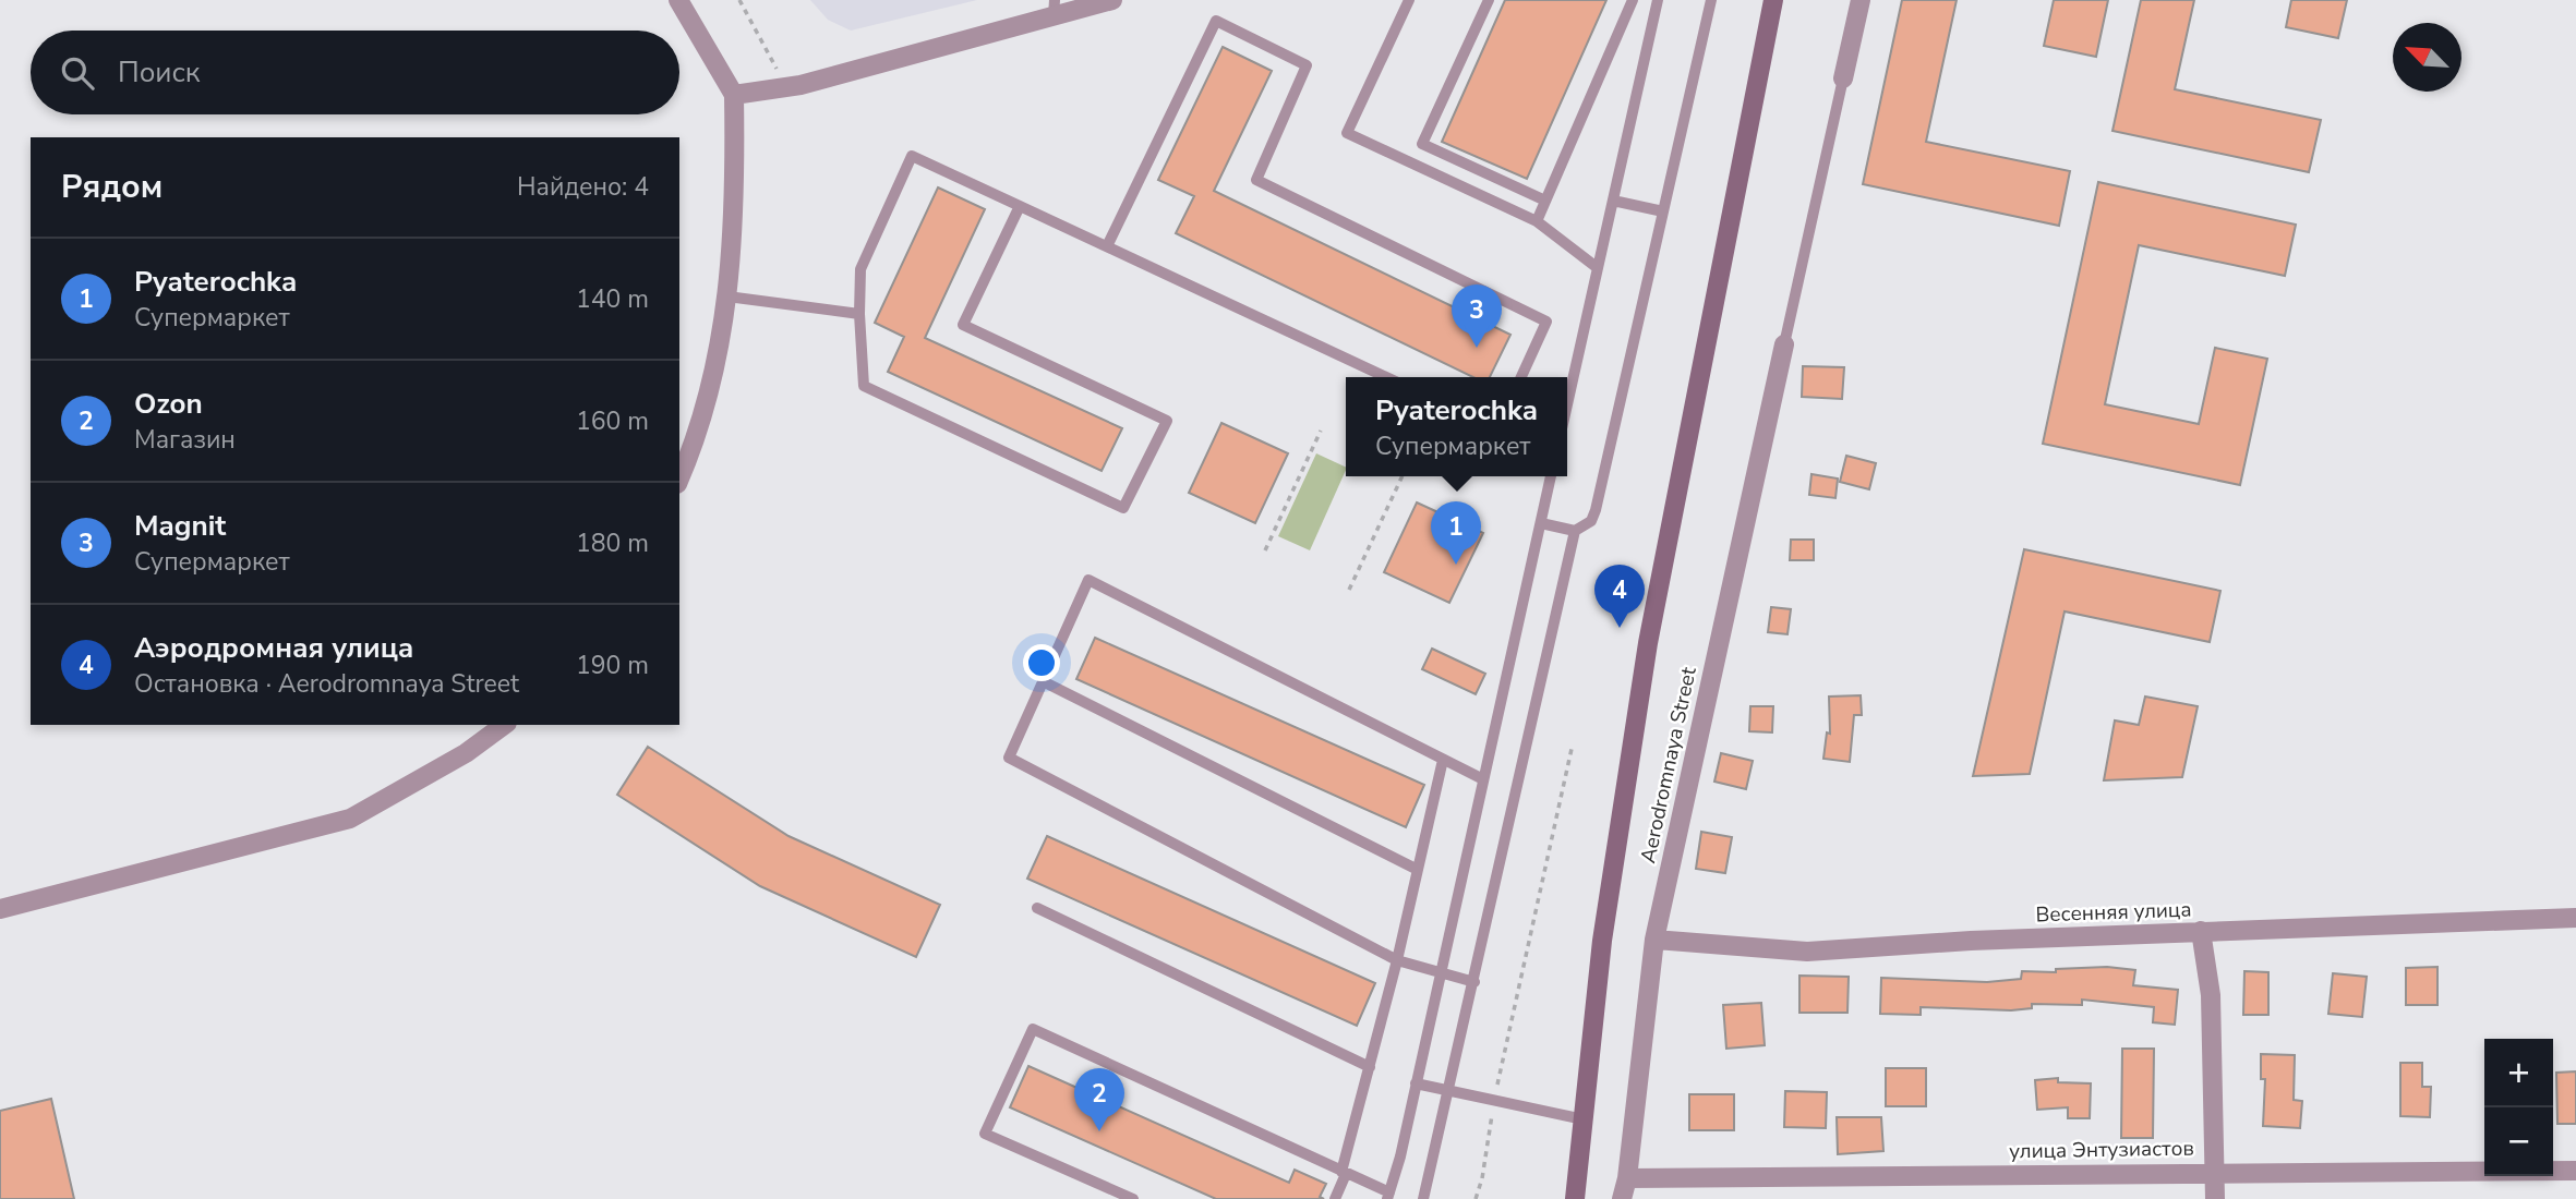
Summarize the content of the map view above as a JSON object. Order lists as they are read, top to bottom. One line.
{"streets":{"street":["Aerodromnaya Street","Весенняя улица","улица Энтузиастов"]},"crossings":[["Aerodromnaya Street","Весенняя улица"],["Aerodromnaya Street","улица Энтузиастов"]],"north":"top left","page":{"search":"Поиск","heading":["Рядом","Найдено: 4"],"list":[{"mark":"1","name":"Pyaterochka","note":"Супермаркет","value":"140 m"},{"mark":"2","name":"Ozon","note":"Магазин","value":"160 m"},{"mark":"3","name":"Magnit","note":"Супермаркет","value":"180 m"},{"mark":"4","name":"Аэродромная улица","note":"Остановка · Aerodromnaya Street","value":"190 m"}],"pins":["3","1","4","2"],"popup":["Pyaterochka","Супермаркет"],"map_buttons":["+","−"]}}
